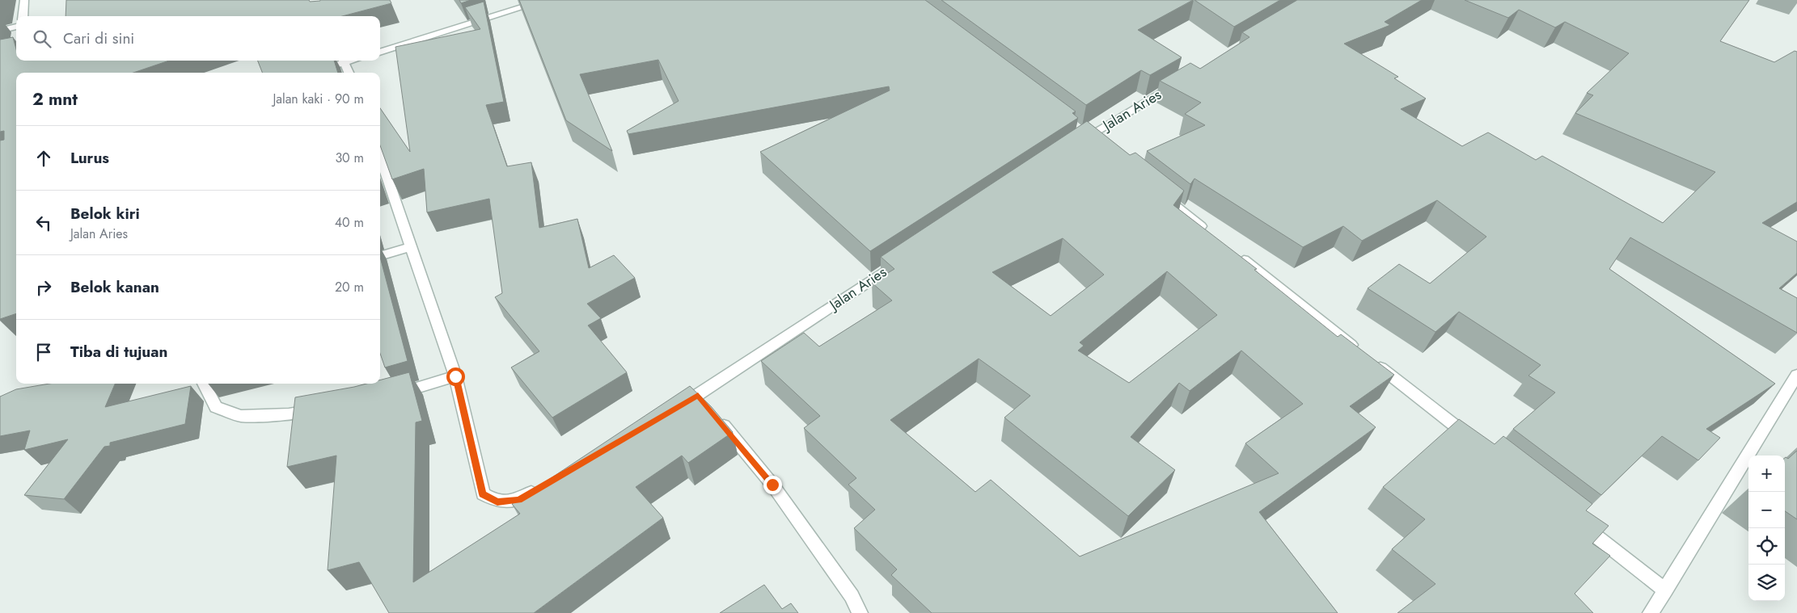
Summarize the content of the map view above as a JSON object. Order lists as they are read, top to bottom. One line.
{"streets":{"street":["Jalan Aries"]},"page":{"search":"Cari di sini","heading":["2 mnt","Jalan kaki · 90 m"],"list":[["Lurus","30 m"],["Belok kiri","Jalan Aries","40 m"],["Belok kanan","20 m"],"Tiba di tujuan"],"map_buttons":["+","−"]}}
